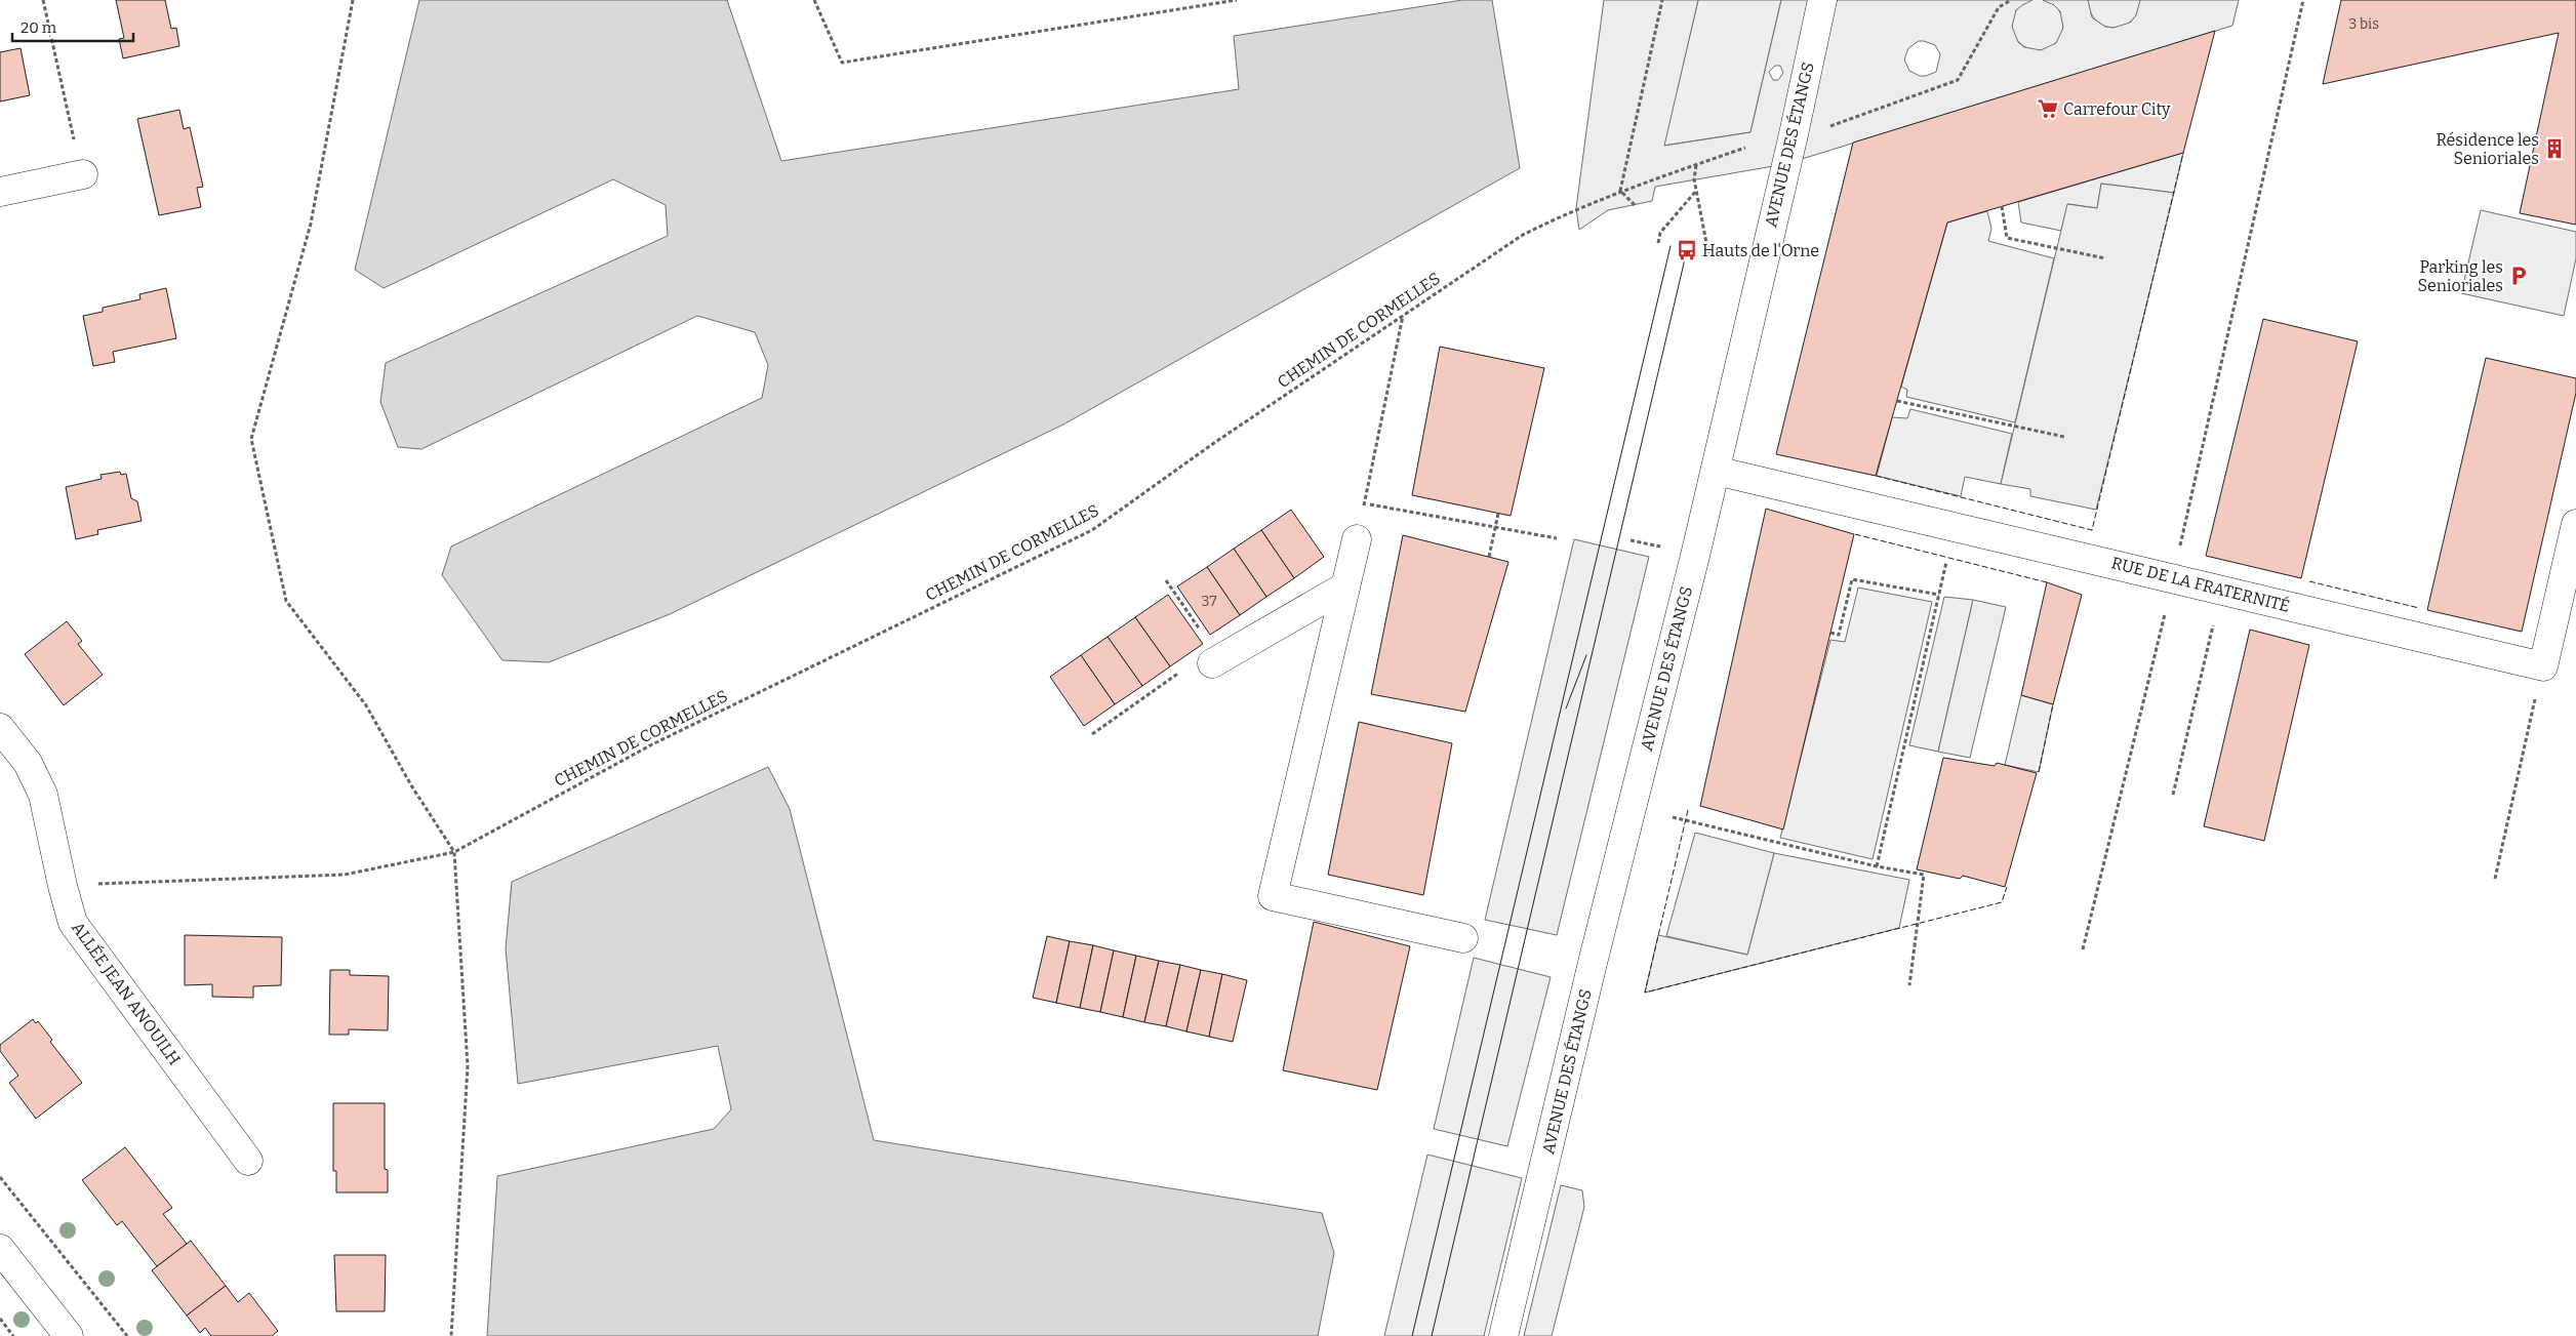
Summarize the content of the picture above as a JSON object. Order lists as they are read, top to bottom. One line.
{"streets":{"street":["AVENUE DES ÉTANGS","RUE DE LA FRATERNITÉ","ALLÉE JEAN ANOUILH"],"path":["CHEMIN DE CORMELLES"]},"crossings":[["AVENUE DES ÉTANGS","RUE DE LA FRATERNITÉ"],["CHEMIN DE CORMELLES","ALLÉE JEAN ANOUILH"]],"places":{"supermarket":["Carrefour City"],"building":["Résidence les Senioriales"],"bus stop":["Hauts de l'Orne"],"parking":["Parking les Senioriales"]},"house_numbers":["3 bis","37"],"scale_bar":"20 m"}
